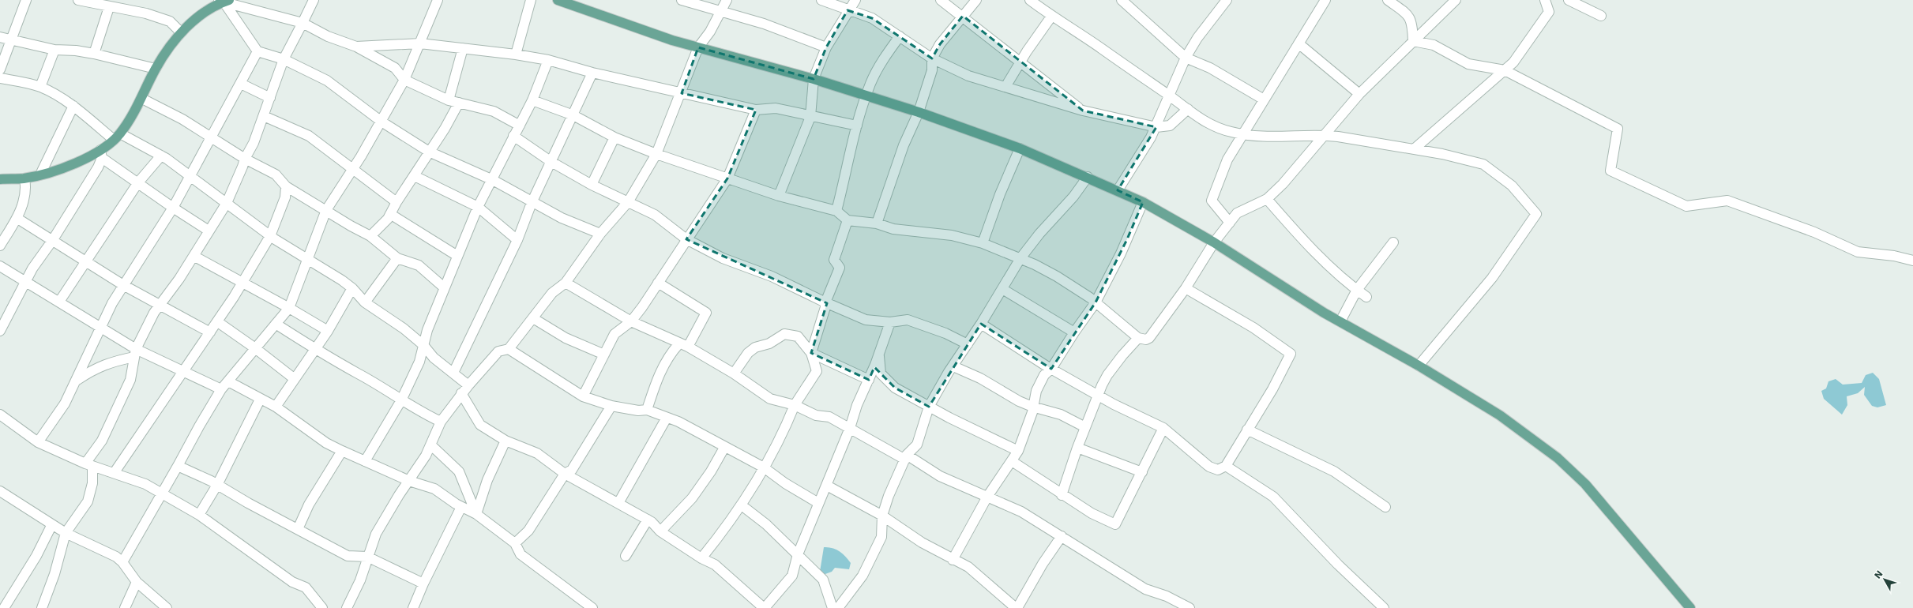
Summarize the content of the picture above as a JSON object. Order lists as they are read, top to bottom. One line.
{"north":"top left"}
